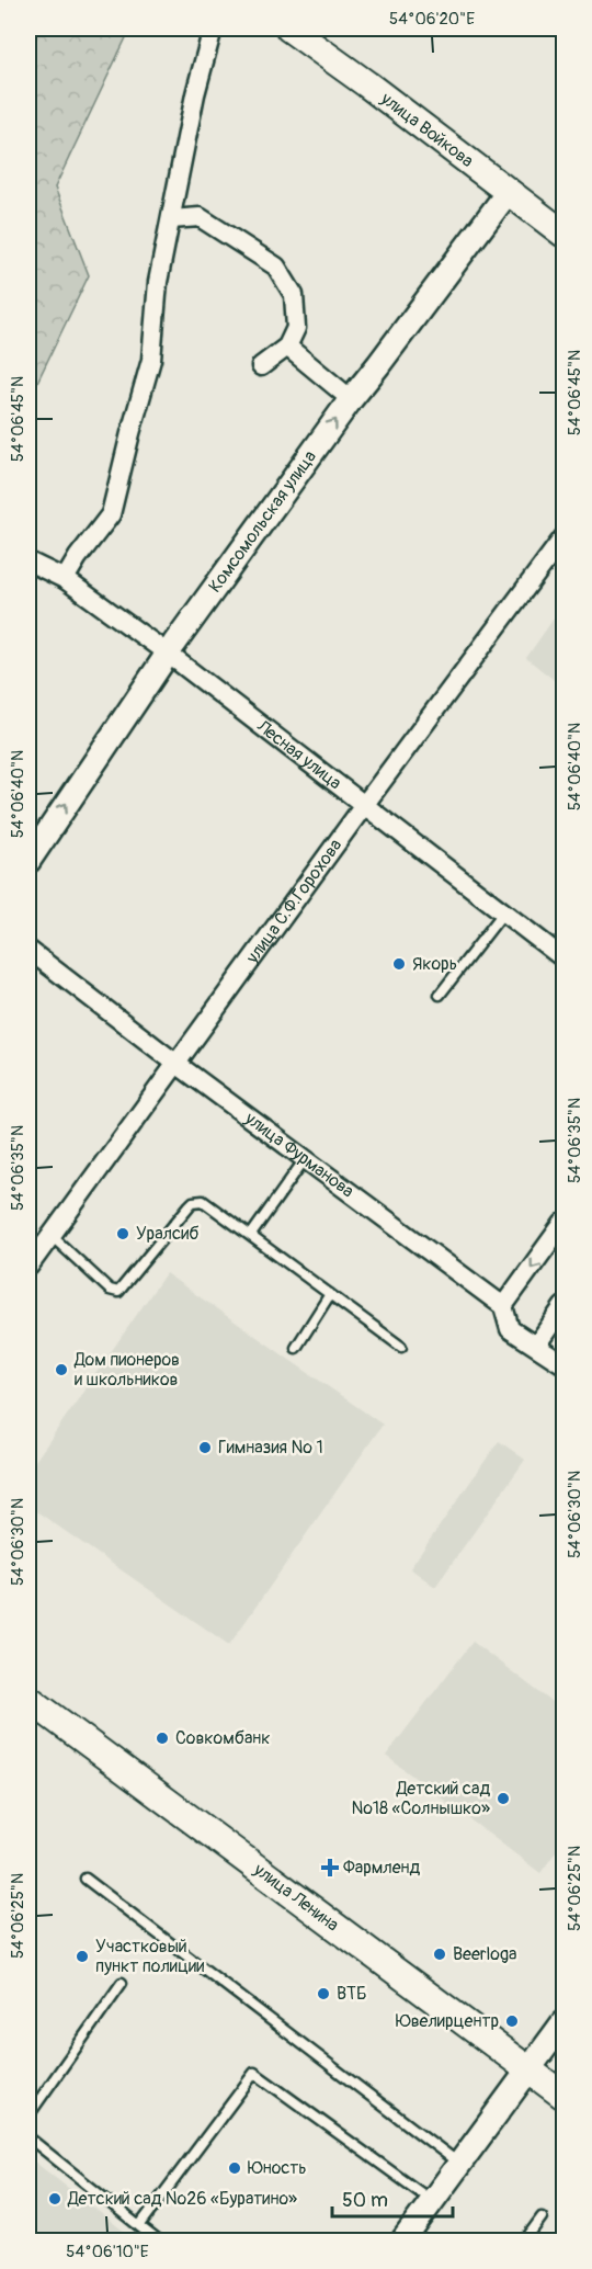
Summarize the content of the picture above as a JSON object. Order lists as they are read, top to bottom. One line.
{"streets":{"main road":["улица Войкова","улица Ленина"],"street":["Комсомольская улица","Лесная улица","улица С.Ф.Горохова","улица Фурманова"]},"crossings":[["улица Войкова","Комсомольская улица"],["Комсомольская улица","Лесная улица"],["Лесная улица","улица С.Ф.Горохова"],["улица С.Ф.Горохова","улица Фурманова"]],"places":{"other":["Якорь","Уралсиб","Дом пионеров и школьников","Гимназия № 1","Совкомбанк","Детский сад №18 «Солнышко»","Beerloga","Участковый пункт полиции","ВТБ","Ювелирцентр","Юность","Детский сад №26 «Буратино»"],"health":["Фармленд"]},"scale_bar":"50 m","coordinates":["54°06'20\"E","54°06'45\"N","54°06'40\"N","54°06'35\"N","54°06'30\"N","54°06'25\"N","54°06'10\"E"]}
